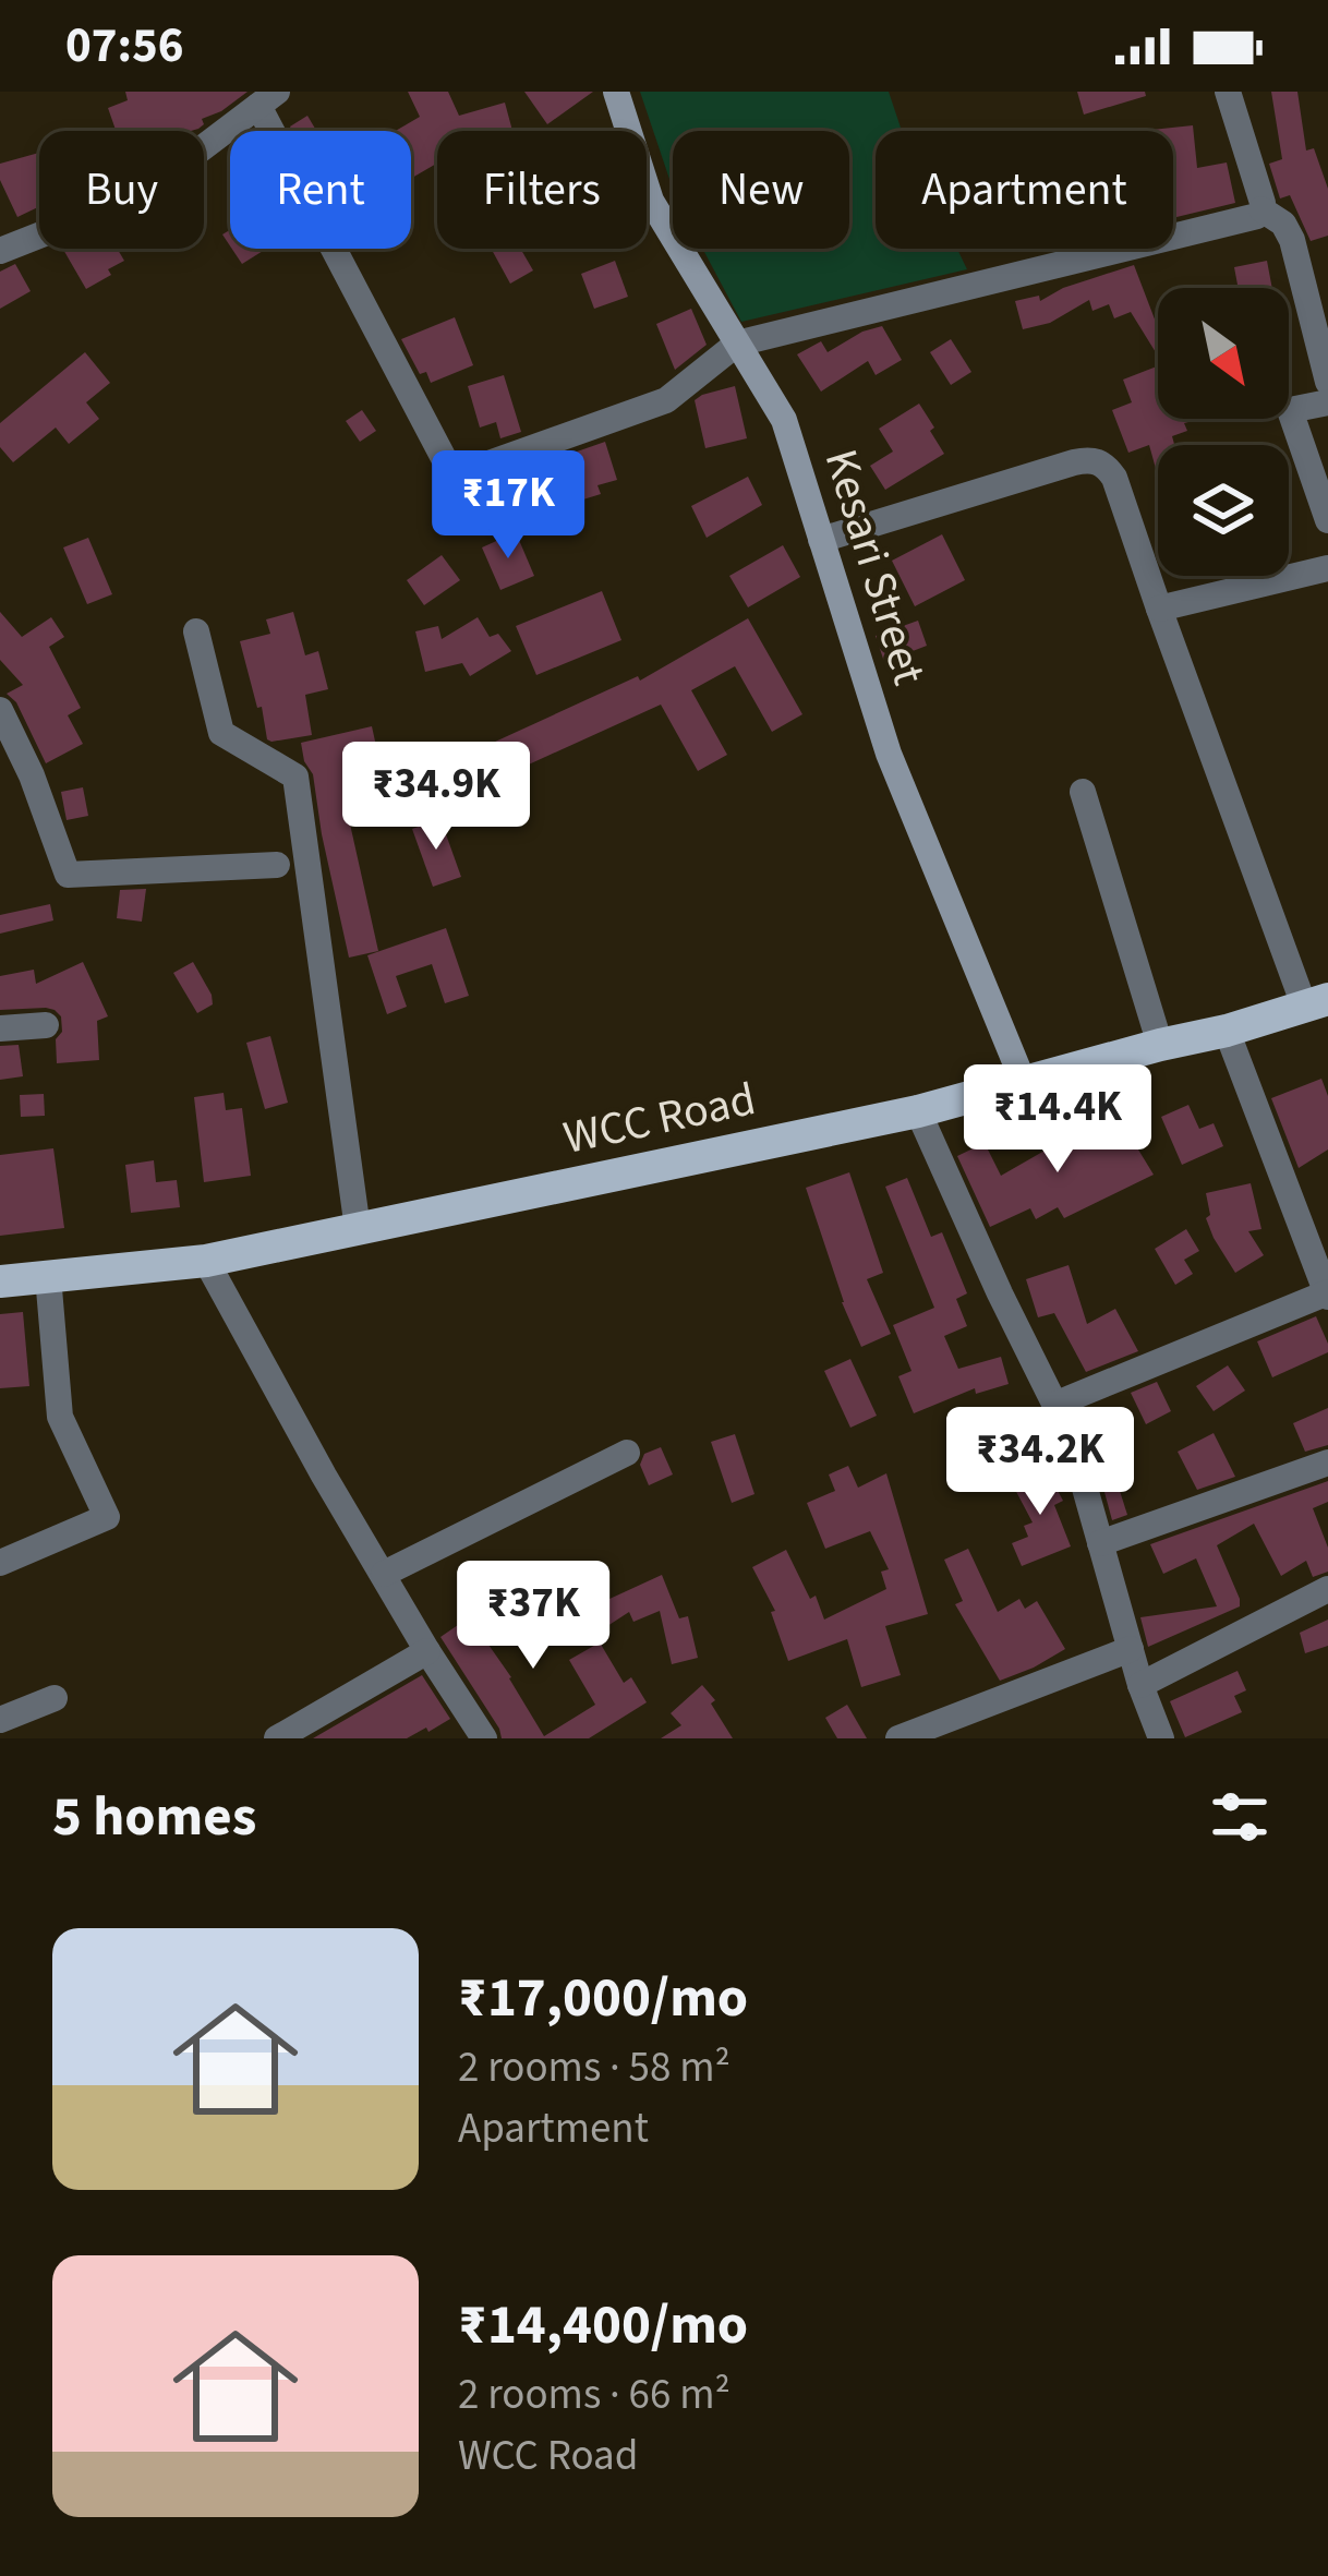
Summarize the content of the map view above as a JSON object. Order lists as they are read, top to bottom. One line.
{"streets":{"main road":["WCC Road"],"street":["Kesari Street"]},"crossings":[["Kesari Street","WCC Road"]],"north":"bottom right","page":{"status":"07:56","chip":["Buy","Rent","Filters","New","Apartment"],"price":["₹17K","₹34.9K","₹14.4K","₹34.2K","₹37K"],"heading":"5 homes","list":[{"name":"₹17,000/mo","note":"2 rooms · 58 m² · Apartment"},{"name":"₹14,400/mo","note":"2 rooms · 66 m² · WCC Road"}]}}
